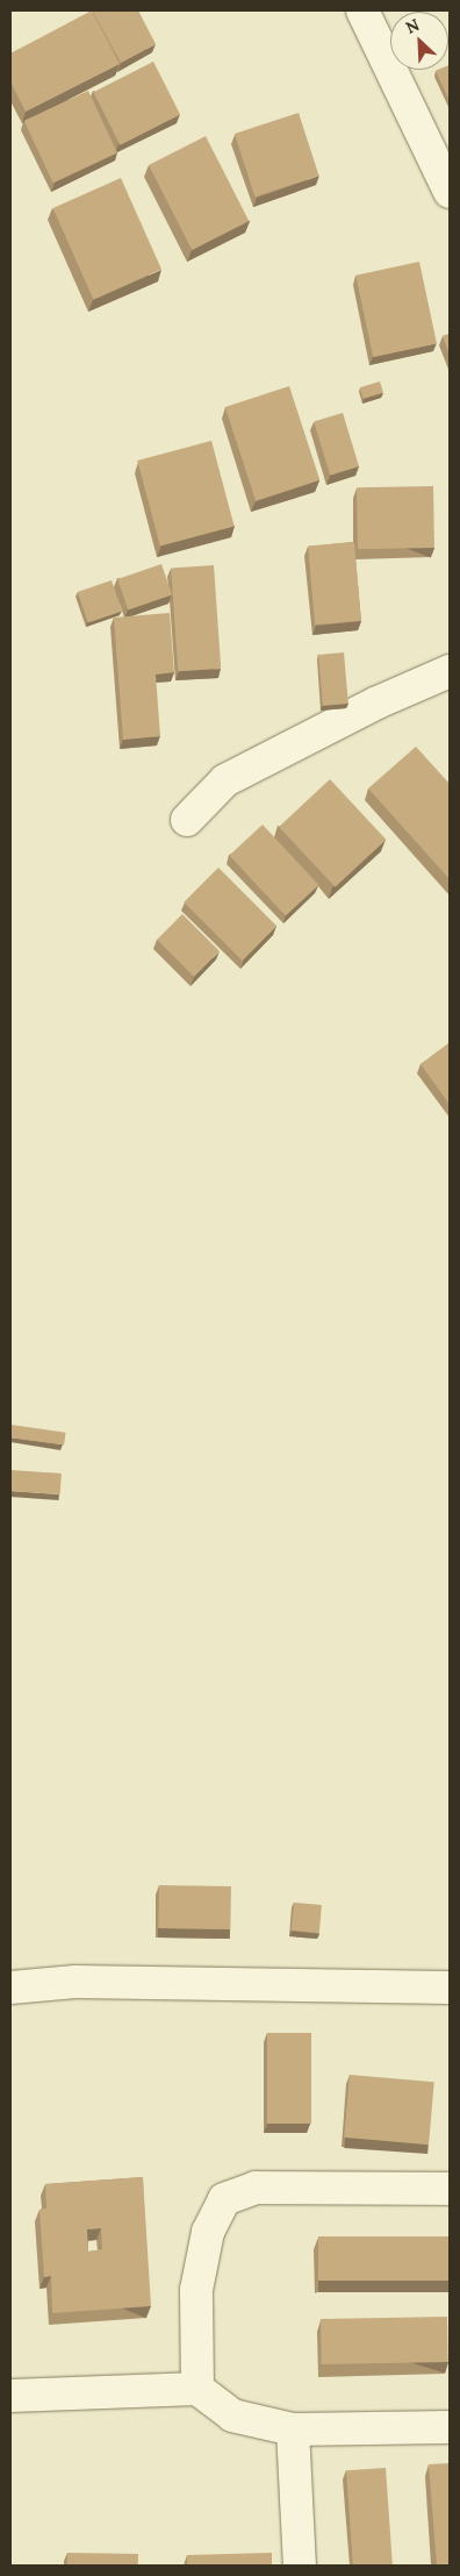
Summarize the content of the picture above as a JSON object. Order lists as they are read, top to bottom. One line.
{"north":"top left"}
